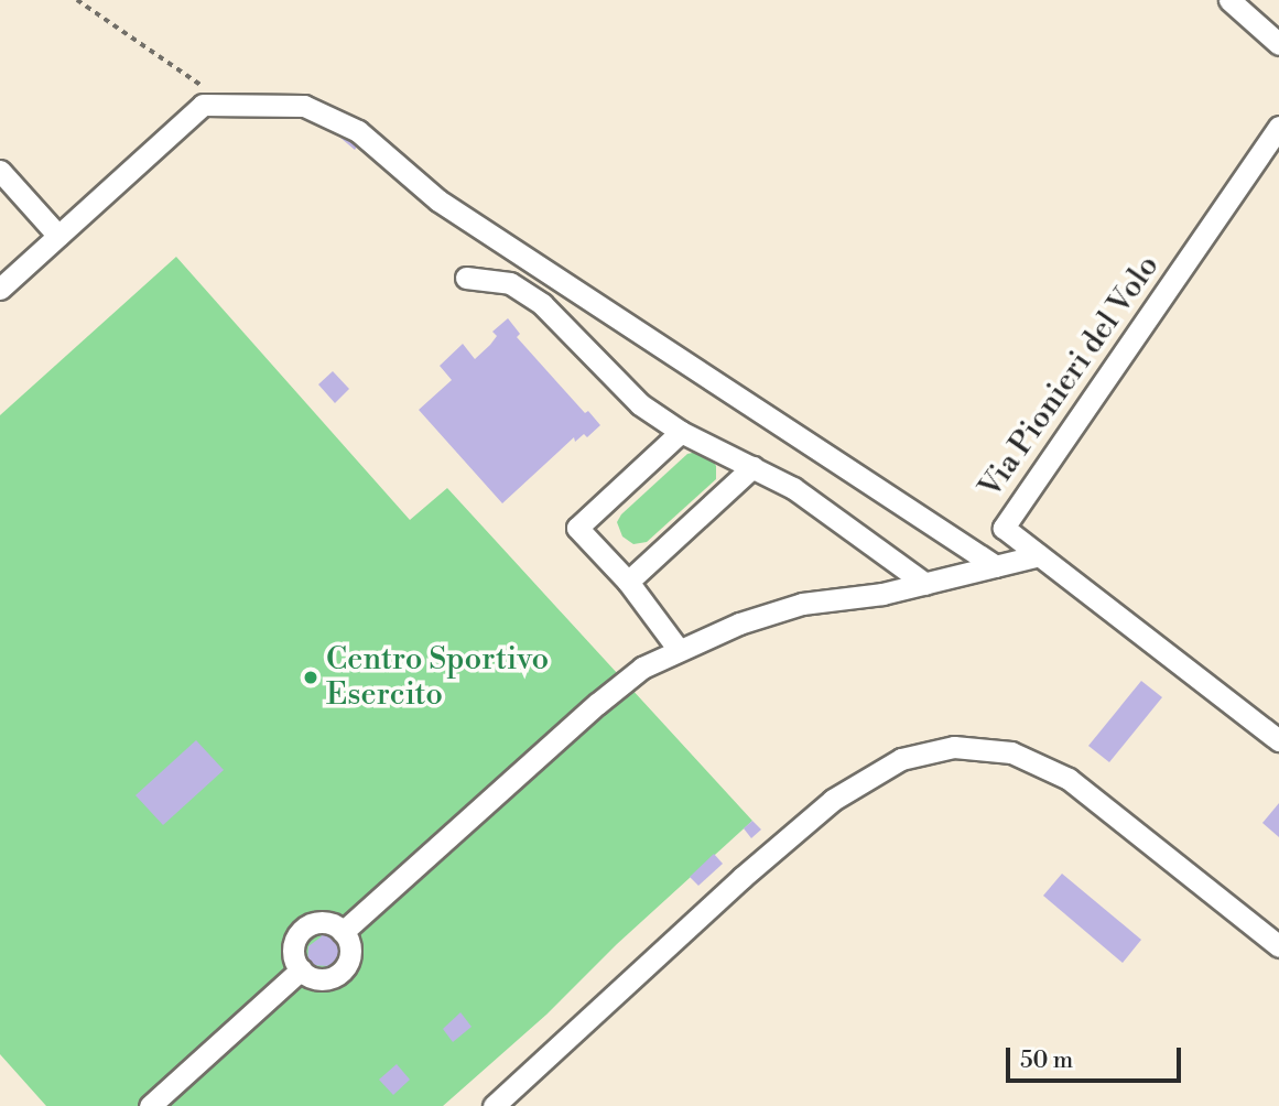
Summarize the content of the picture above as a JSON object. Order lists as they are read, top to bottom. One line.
{"streets":{"street":["Via Pionieri del Volo"]},"places":["Centro Sportivo Esercito"],"scale_bar":"50 m"}
